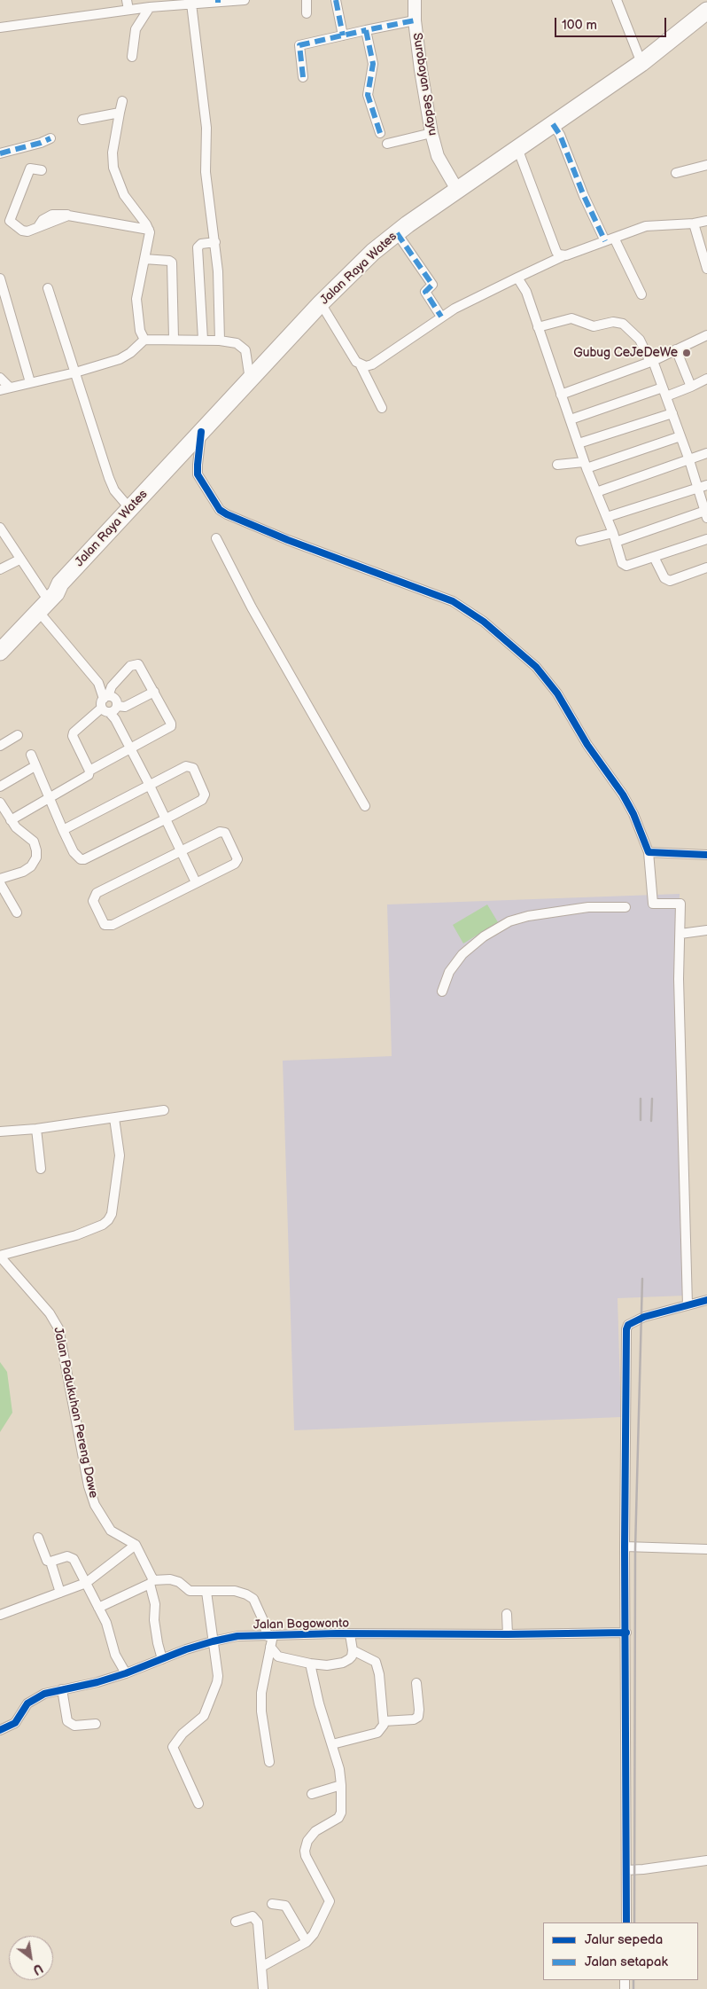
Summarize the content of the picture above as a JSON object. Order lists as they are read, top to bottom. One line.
{"streets":{"highway":["Jalan Raya Wates"],"main road":["Surobayan Sedayu"],"street":["Jalan Padukuhan Pereng Dawe","Jalan Bogowonto"]},"crossings":[["Surobayan Sedayu","Jalan Raya Wates"]],"places":["Gubug CeJeDeWe"],"legend":["Jalur sepeda","Jalan setapak"],"scale_bar":"100 m","north":"bottom right"}
